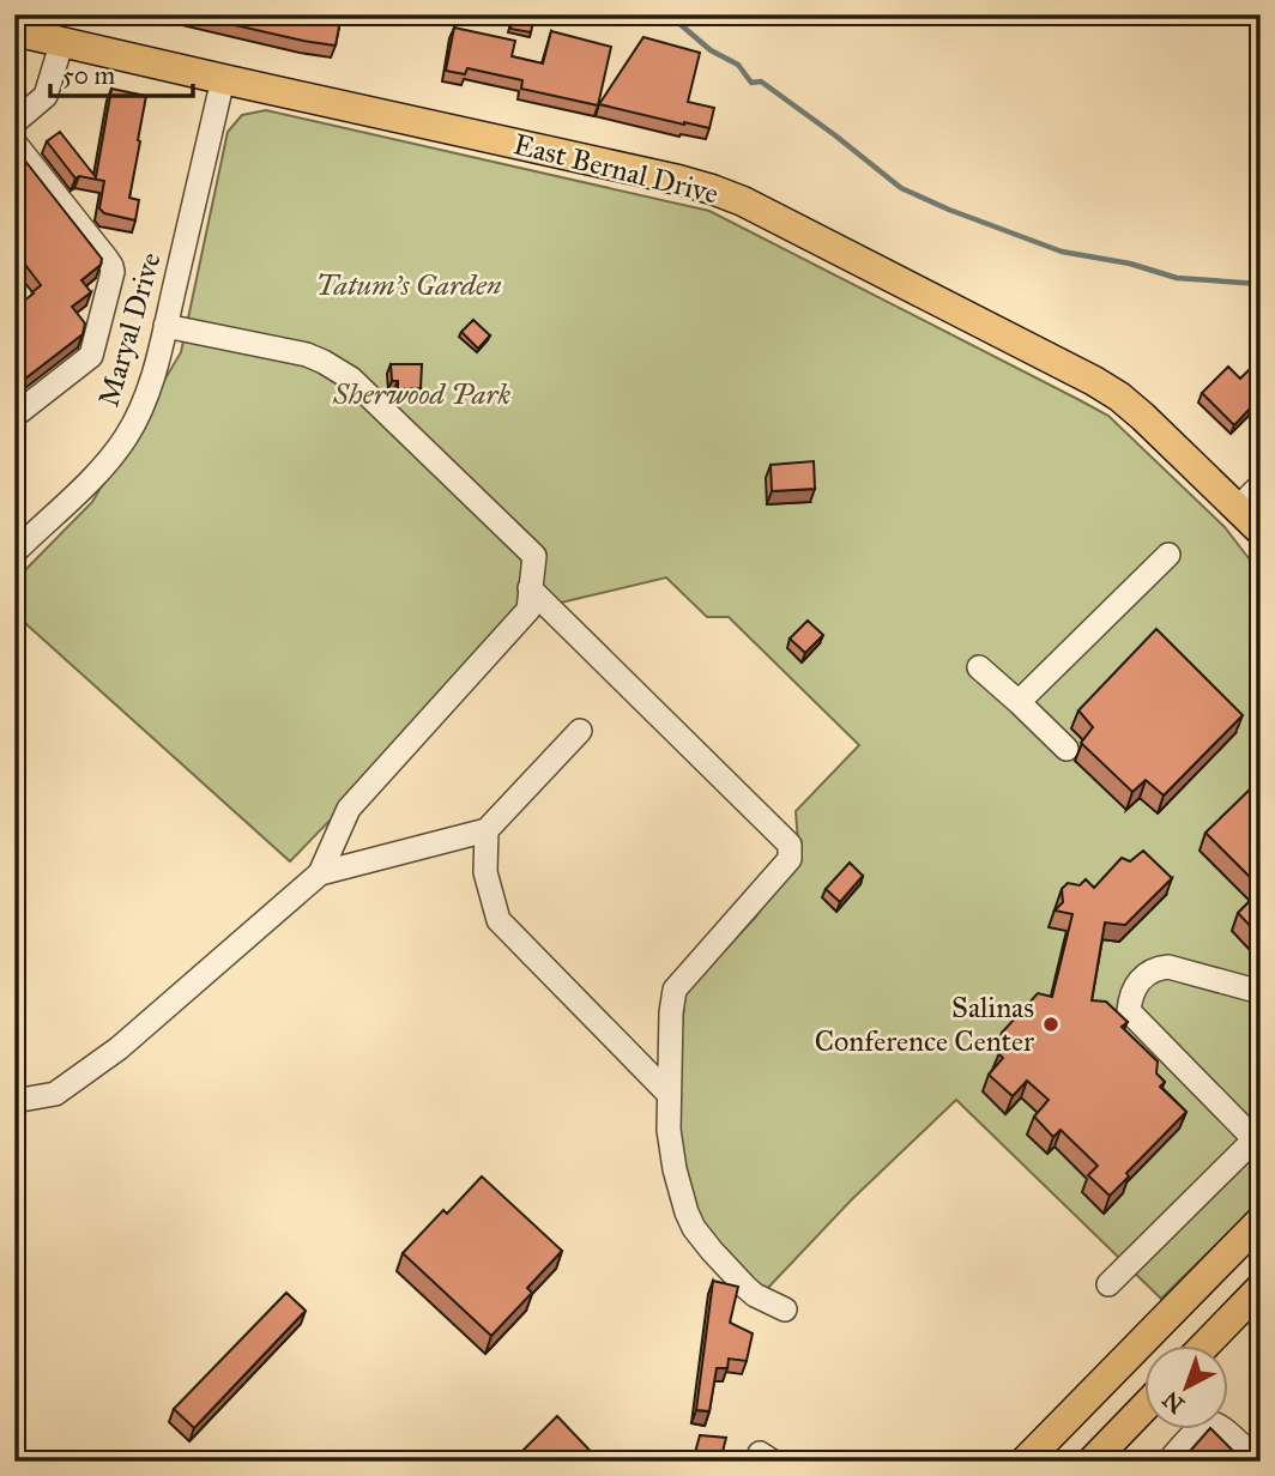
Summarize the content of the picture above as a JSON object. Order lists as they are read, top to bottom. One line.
{"streets":{"main road":["East Bernal Drive"],"street":["Maryal Drive"]},"crossings":[["East Bernal Drive","Maryal Drive"]],"parks":["Tatum's Garden","Sherwood Park"],"places":["Salinas Conference Center"],"scale_bar":"50 m","north":"bottom left"}
